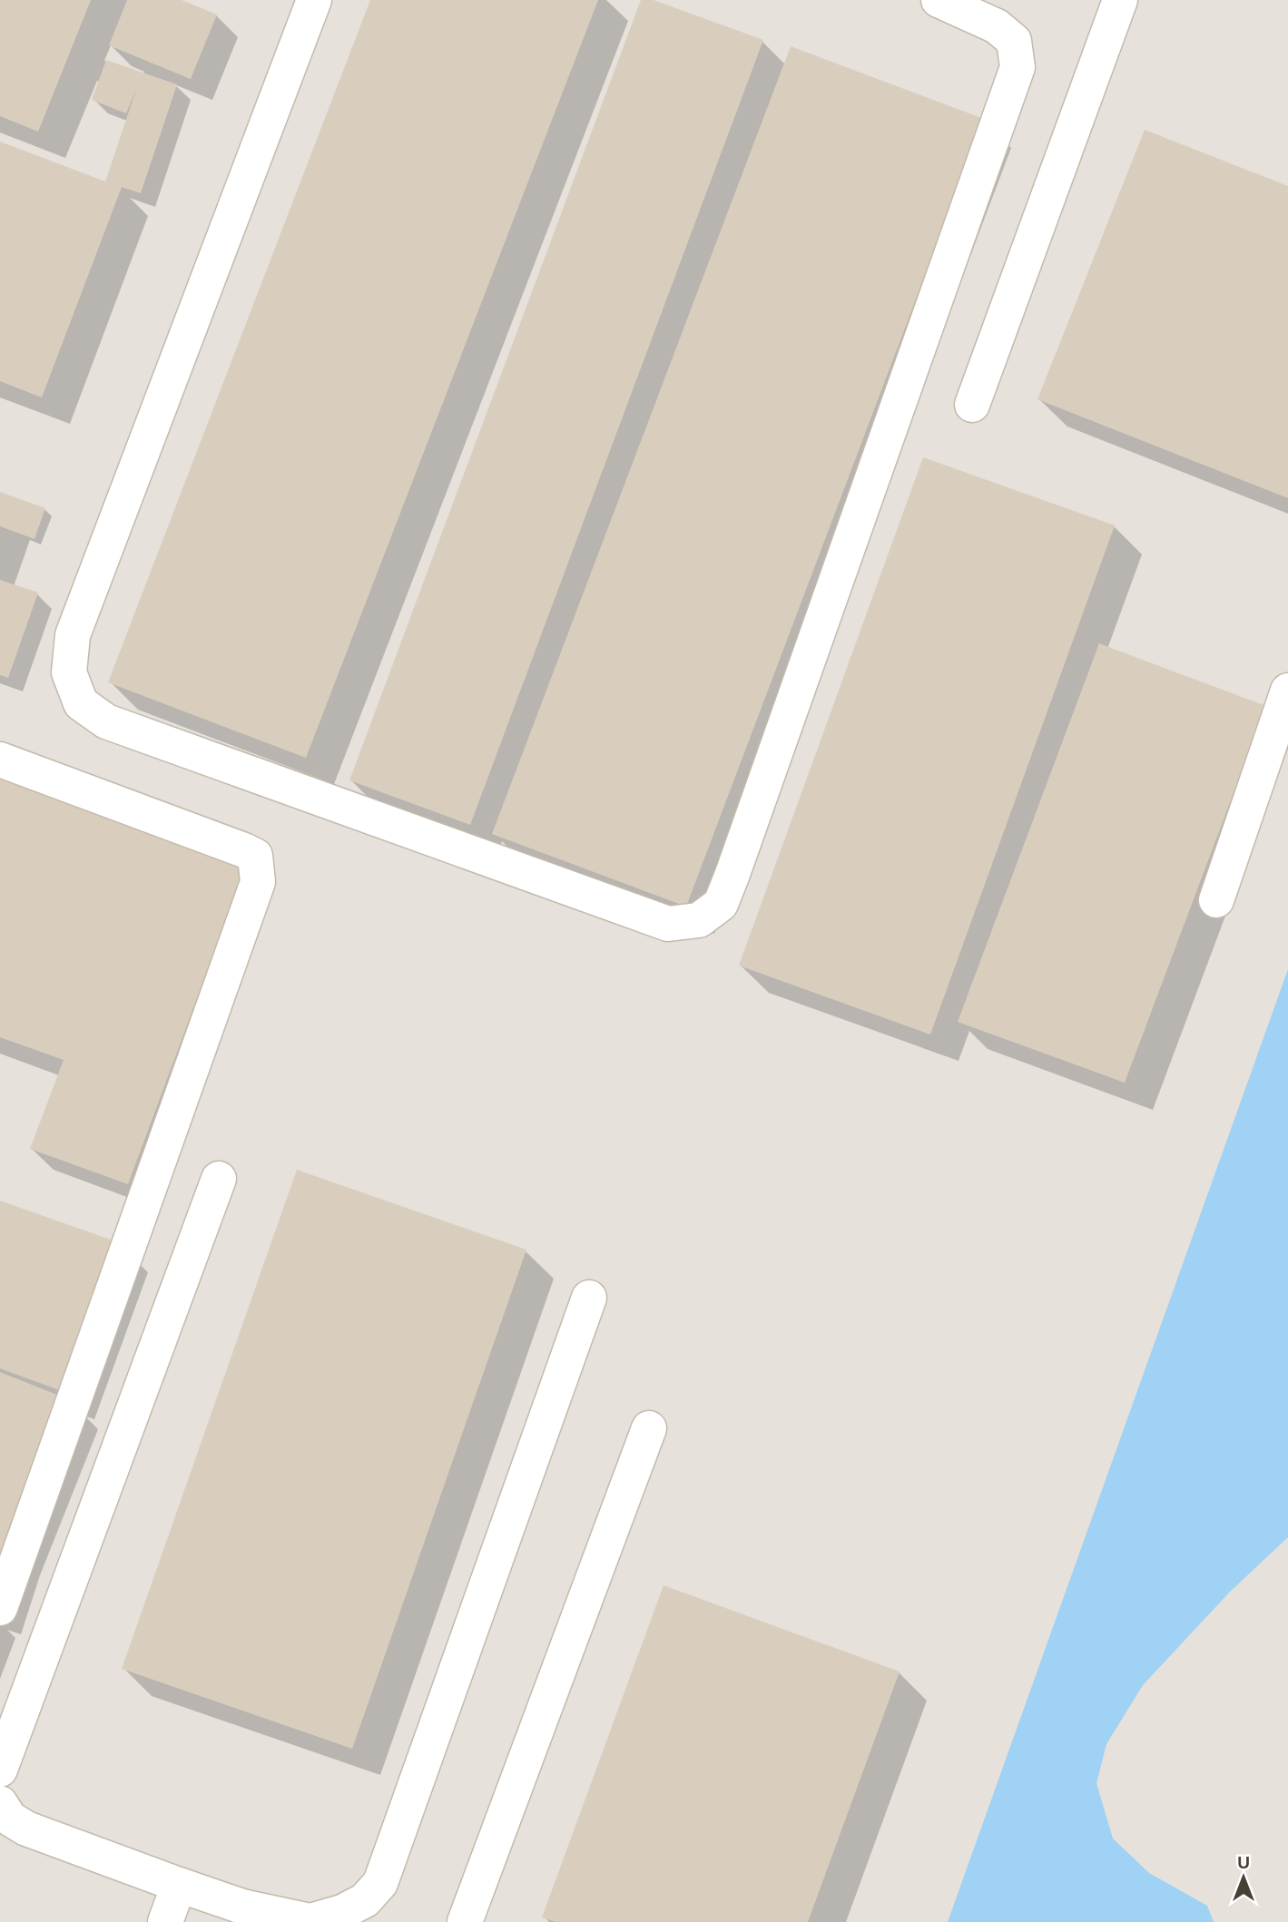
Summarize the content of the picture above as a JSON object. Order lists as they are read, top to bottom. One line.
{"north":"top"}
